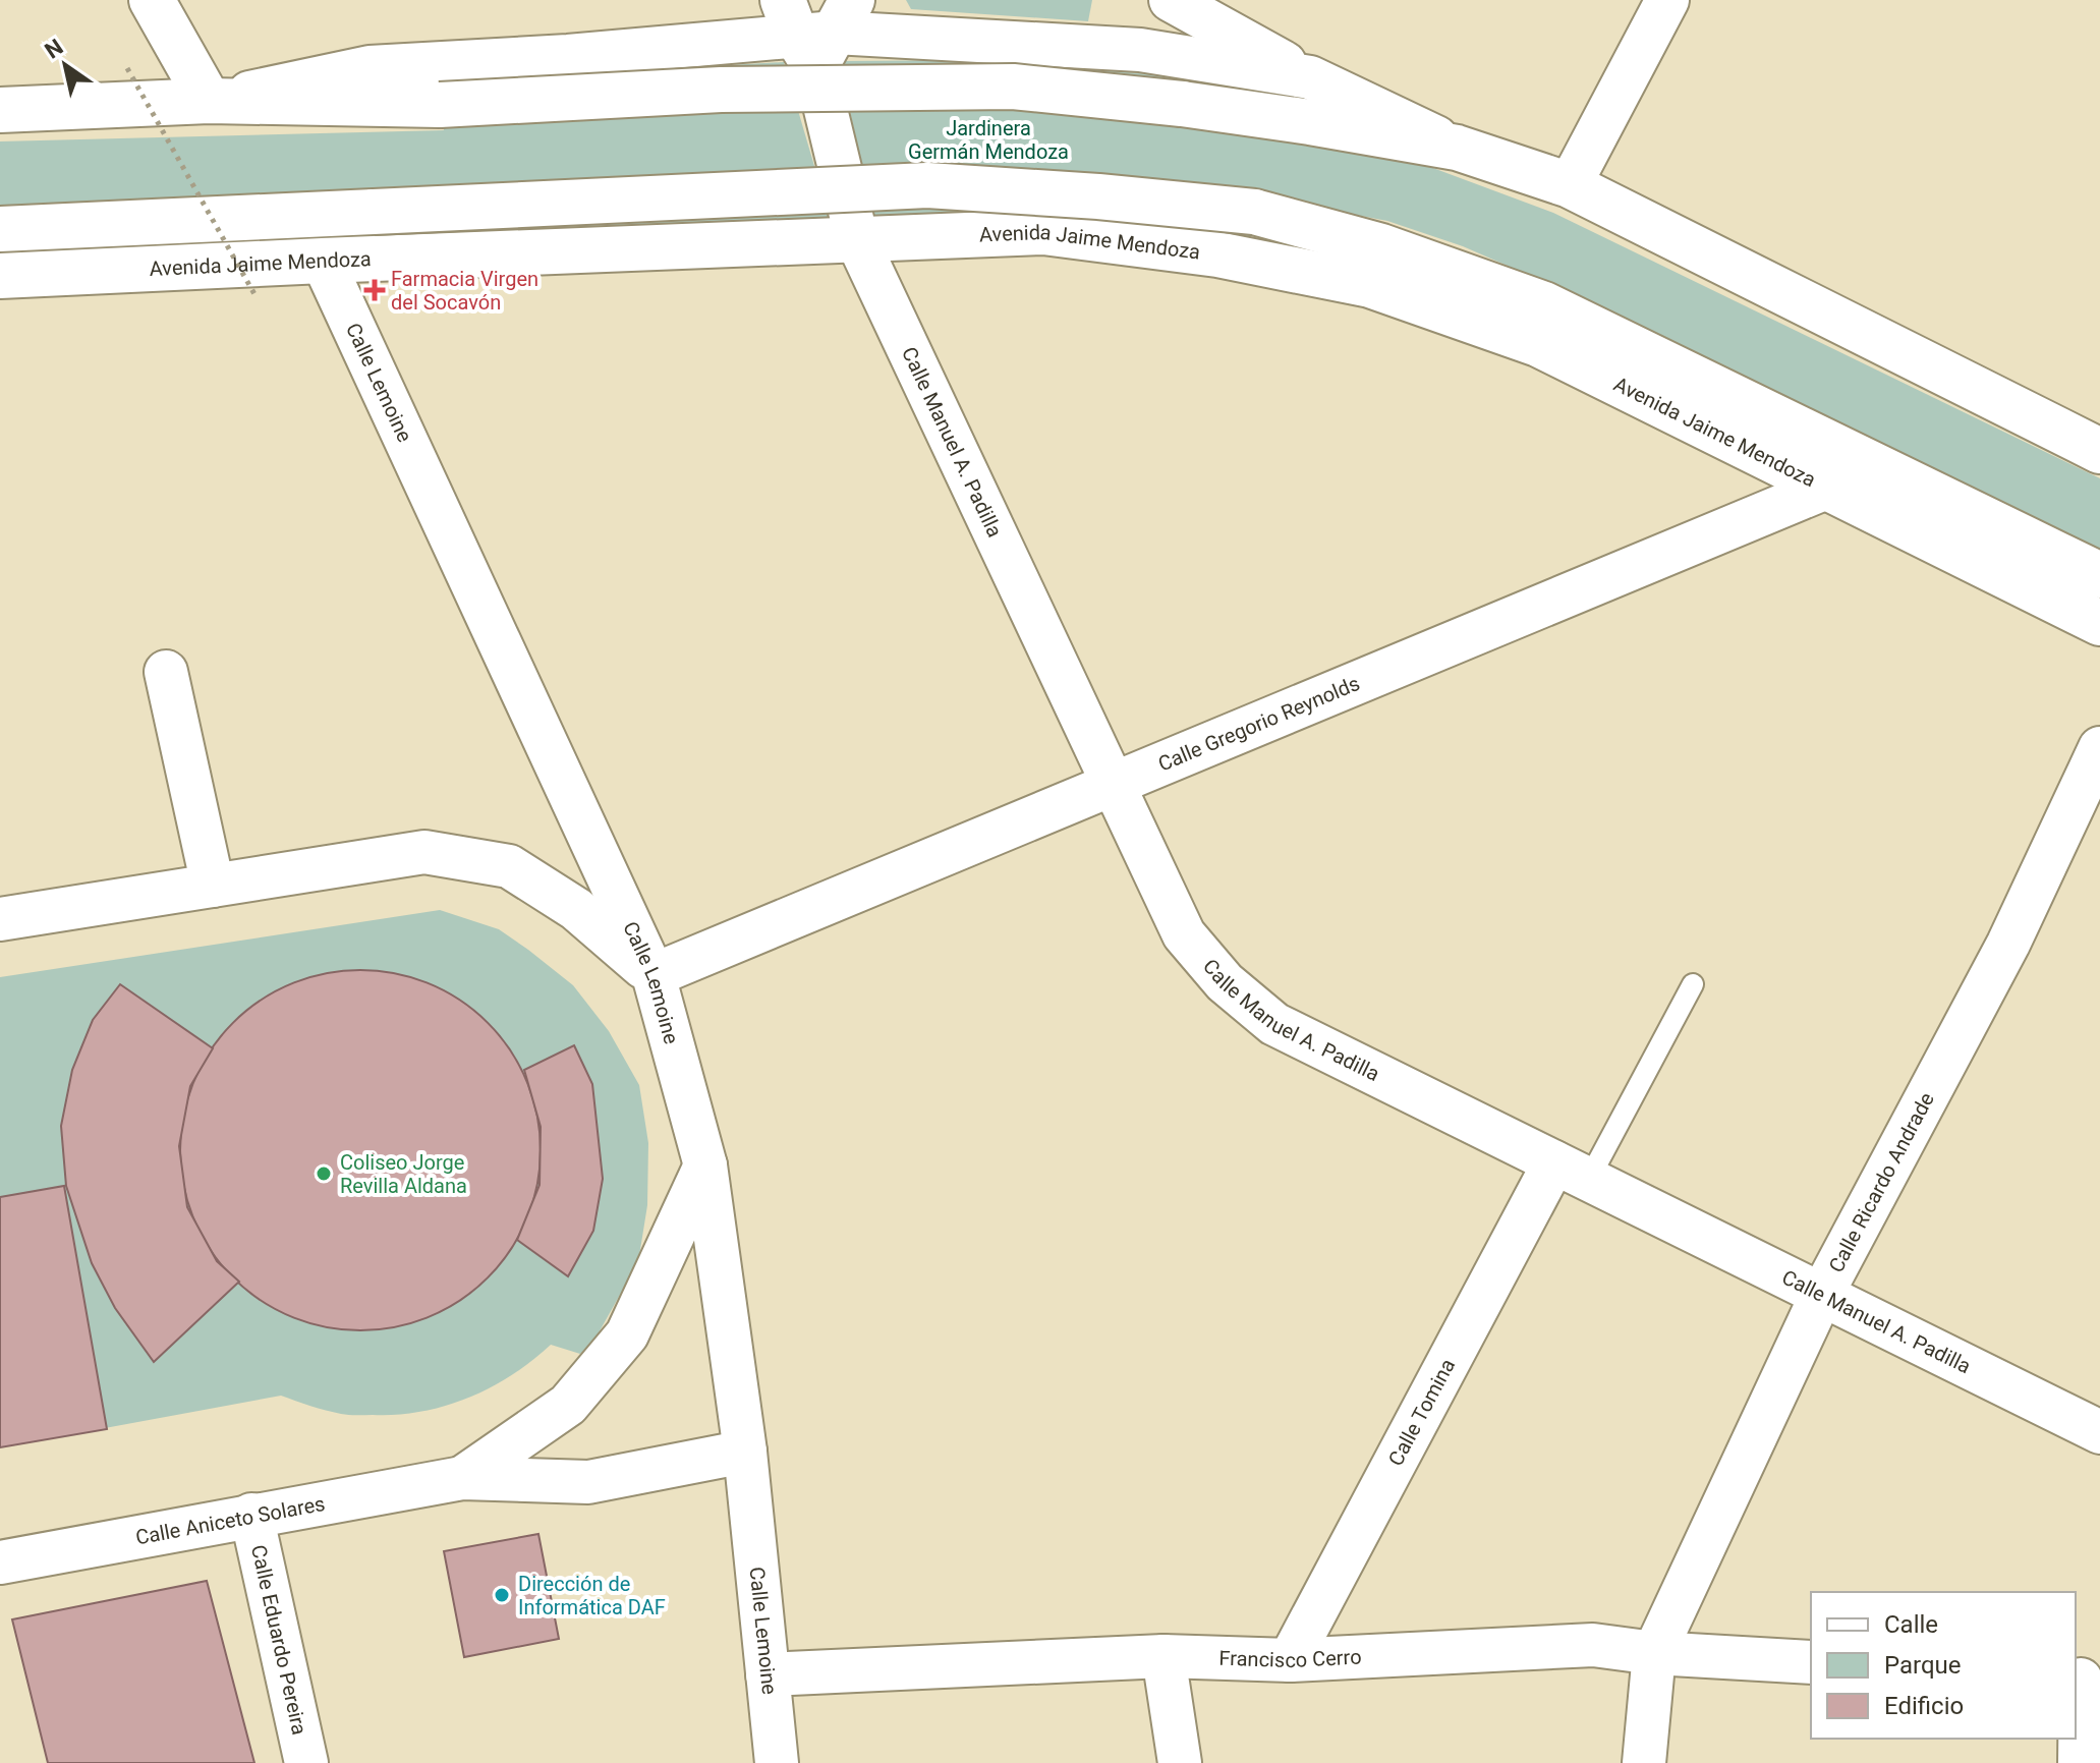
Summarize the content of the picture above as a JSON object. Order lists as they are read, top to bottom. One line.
{"streets":{"main road":["Avenida Jaime Mendoza"],"street":["Calle Lemoine","Calle Manuel A. Padilla","Calle Gregorio Reynolds","Calle Ricardo Andrade","Calle Tomina","Calle Aniceto Solares","Calle Eduardo Pereira","Francisco Cerro"]},"crossings":[["Avenida Jaime Mendoza","Calle Lemoine"],["Avenida Jaime Mendoza","Calle Manuel A. Padilla"],["Avenida Jaime Mendoza","Calle Gregorio Reynolds"],["Calle Lemoine","Calle Gregorio Reynolds"],["Calle Lemoine","Calle Aniceto Solares"],["Calle Lemoine","Francisco Cerro"],["Calle Manuel A. Padilla","Calle Gregorio Reynolds"],["Calle Manuel A. Padilla","Calle Ricardo Andrade"],["Calle Manuel A. Padilla","Calle Tomina"],["Calle Ricardo Andrade","Francisco Cerro"],["Calle Tomina","Francisco Cerro"],["Calle Aniceto Solares","Calle Eduardo Pereira"]],"parks":["Jardinera Germán Mendoza"],"places":{"health":["Farmacia Virgen del Socavón"],"other":["Coliseo Jorge Revilla Aldana","Dirección de Informática DAF"]},"legend":["Calle","Parque","Edificio"],"north":"top left"}
